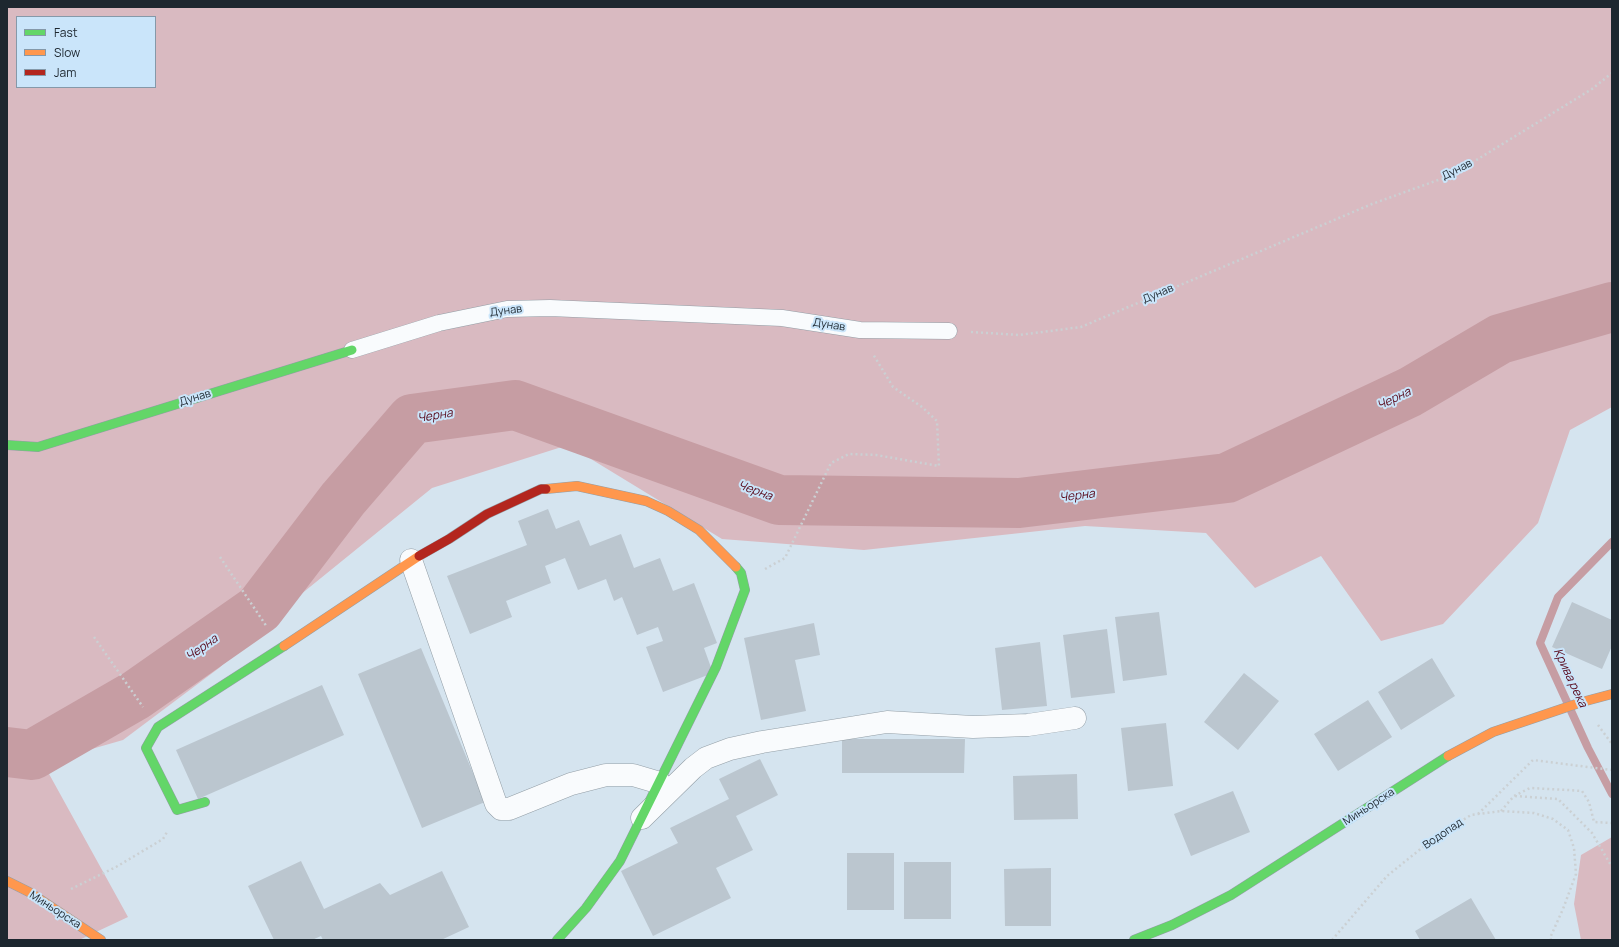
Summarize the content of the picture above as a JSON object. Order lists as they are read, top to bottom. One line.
{"streets":{"street":["Дунав","Миньорска"],"path":["Водопад"]},"water":["Черна","Крива река"],"legend":["Fast","Slow","Jam"]}
